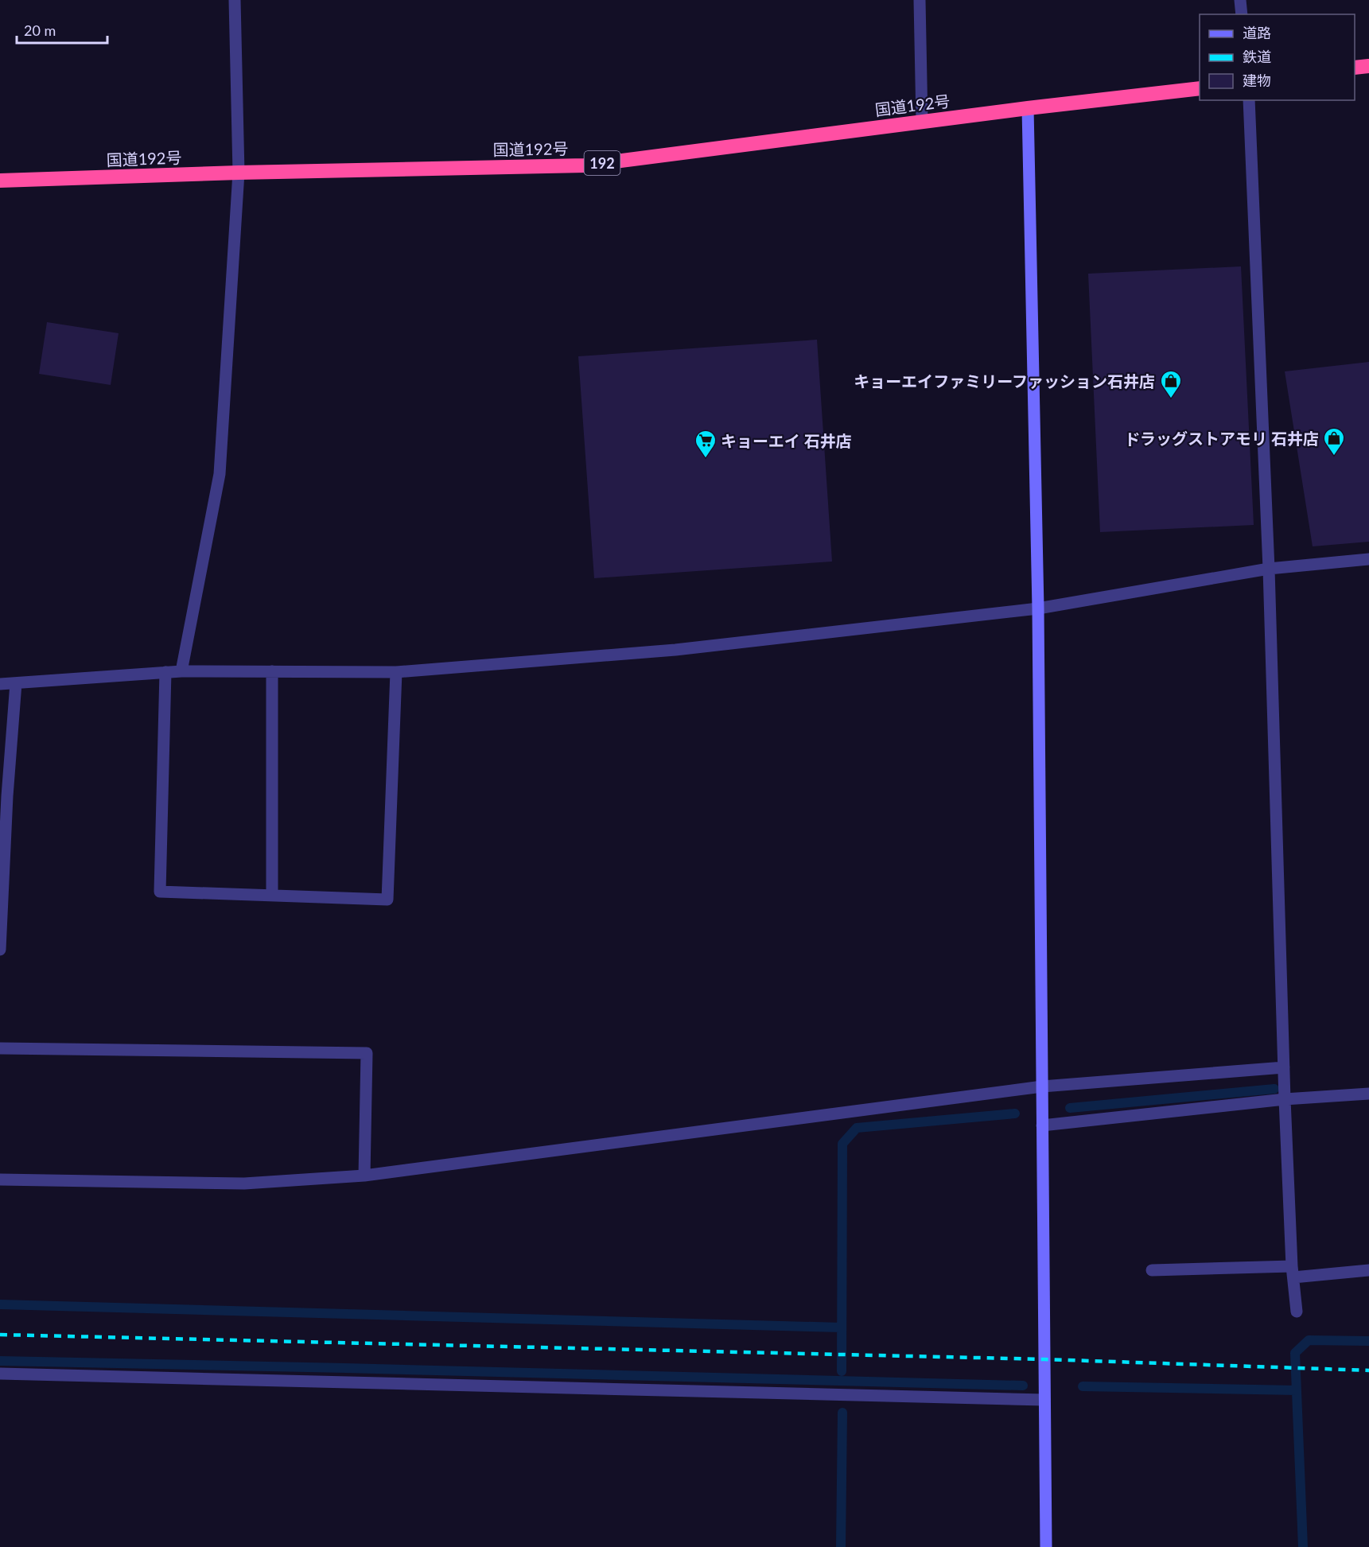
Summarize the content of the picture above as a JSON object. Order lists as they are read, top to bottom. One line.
{"streets":{"highway":["国道192号","192"]},"places":{"shop":["キョーエイファミリーファッション石井店","ドラッグストアモリ 石井店"],"supermarket":["キョーエイ 石井店"]},"legend":["道路","鉄道","建物"],"scale_bar":"20 m"}
